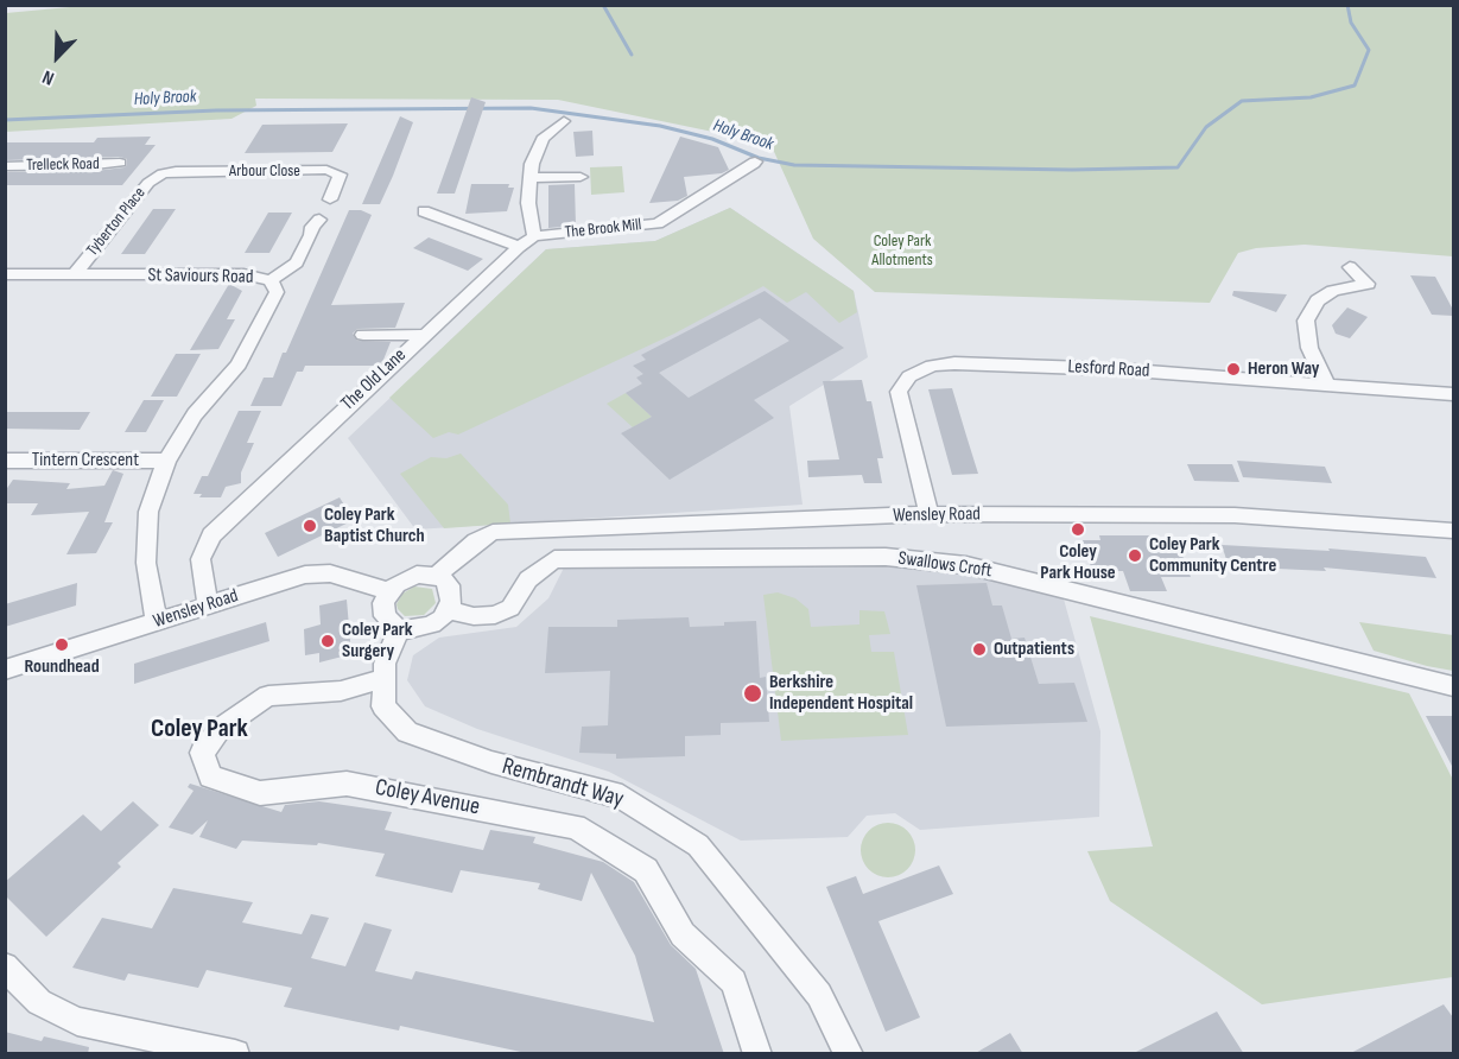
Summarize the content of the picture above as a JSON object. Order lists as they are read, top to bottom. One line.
{"streets":{"street":["Trelleck Road","Arbour Close","Tyberton Place","The Brook Mill","St Saviours Road","Lesford Road","The Old Lane","Tintern Crescent","Wensley Road","Swallows Croft","Rembrandt Way","Coley Avenue"]},"crossings":[["Arbour Close","Tyberton Place"],["Tyberton Place","St Saviours Road"],["The Brook Mill","The Old Lane"],["St Saviours Road","Tintern Crescent"],["St Saviours Road","Wensley Road"],["Lesford Road","Wensley Road"],["The Old Lane","Wensley Road"],["Wensley Road","Swallows Croft"],["Wensley Road","Rembrandt Way"],["Swallows Croft","Rembrandt Way"],["Rembrandt Way","Coley Avenue"]],"districts":["Coley Park"],"water":["Holy Brook"],"parks":["Coley Park Allotments"],"places":["Heron Way","Coley Park Baptist Church","Coley Park House","Coley Park Community Centre","Coley Park Surgery","Roundhead","Outpatients","Berkshire Independent Hospital"],"north":"bottom left"}
